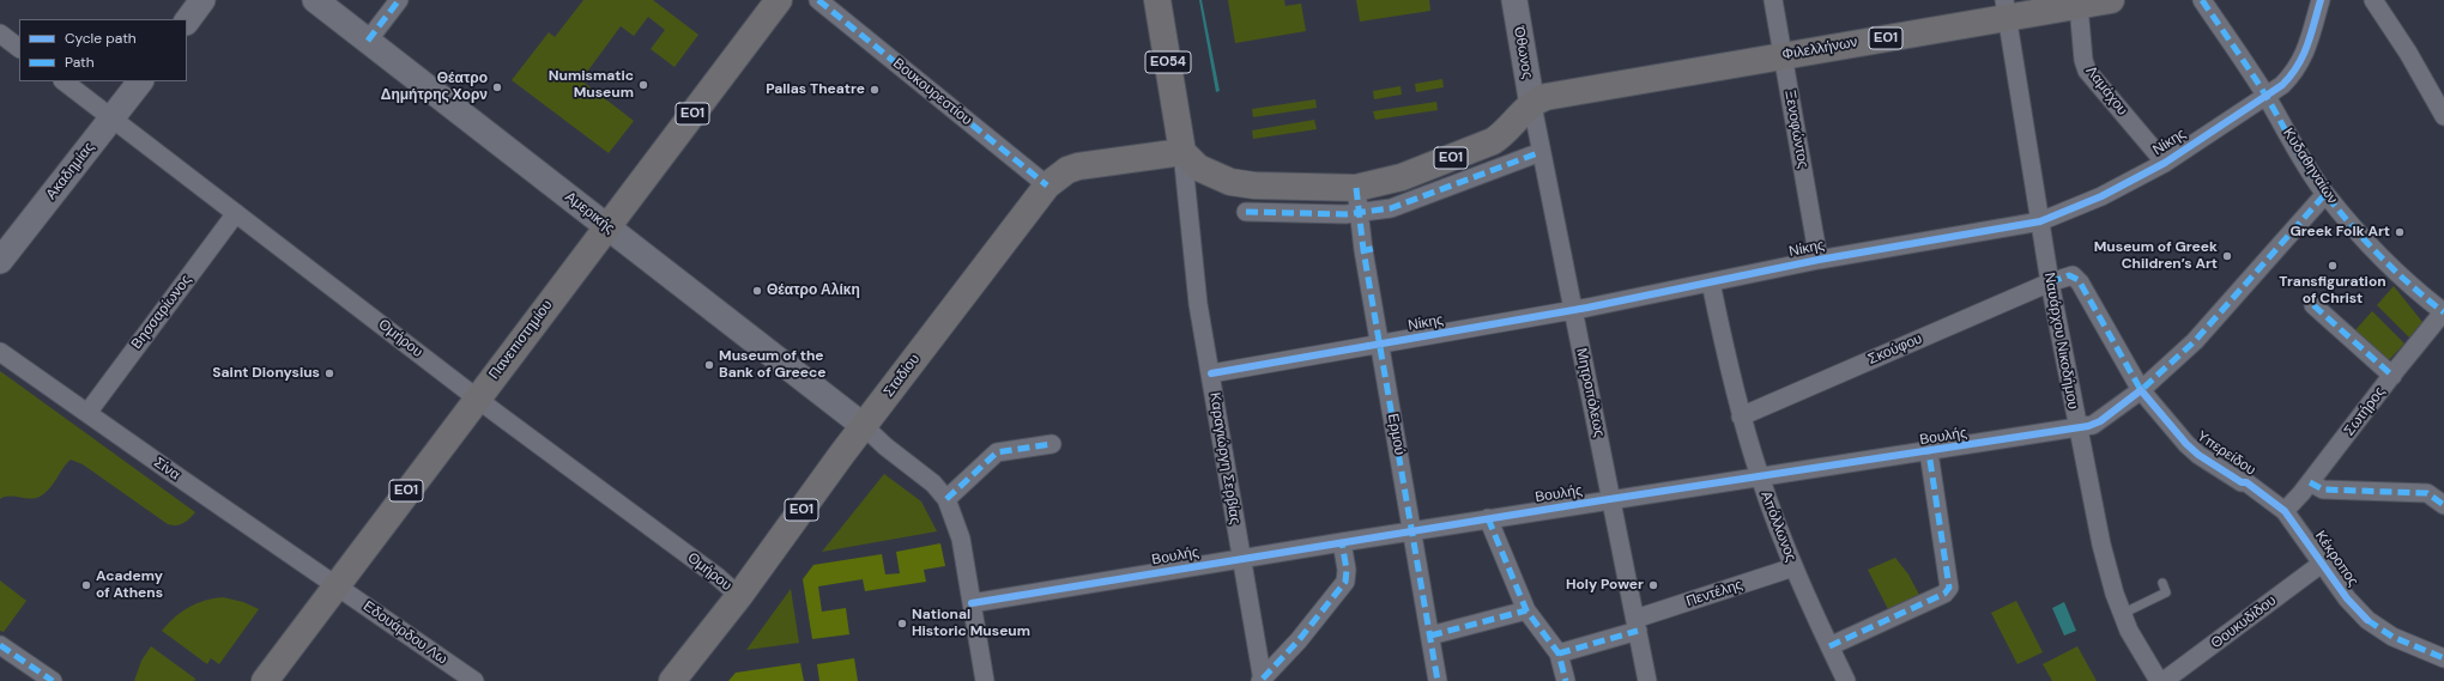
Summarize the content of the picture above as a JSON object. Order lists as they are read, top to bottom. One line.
{"streets":{"main road":["ΕΟ1","Φιλελλήνων","ΕΟ54","Πανεπιστημίου","Σταδίου"],"street":["Όθωνος","Λαμάχου","Βουκουρεστίου","Ξενοφώντος","Νίκης","Κυδαθηναίων","Ακαδημίας","Αμερικής","Βησσαρίωνος","Ομήρου","Ναυάρχου Νικοδήμου","Σκούφου","Μητροπόλεως","Σωτήρος","Ερμού","Βουλής","Υπερείδου","Καραγιώργη Σερβίας","Σίνα","Απόλλωνος","Κέκροπος","Πεντέλης","Θουκυδίδου","Εδουάρδου Λω"]},"crossings":[["ΕΟ1","Φιλελλήνων"],["ΕΟ1","Όθωνος"],["ΕΟ1","ΕΟ54"],["ΕΟ1","Σταδίου"],["ΕΟ1","Μητροπόλεως"],["ΕΟ1","Ερμού"],["ΕΟ1","Καραγιώργη Σερβίας"],["Φιλελλήνων","Όθωνος"],["Φιλελλήνων","Λαμάχου"],["Φιλελλήνων","Ξενοφώντος"],["Φιλελλήνων","Ναυάρχου Νικοδήμου"],["Φιλελλήνων","Μητροπόλεως"],["Όθωνος","Μητροπόλεως"],["ΕΟ54","Σταδίου"],["ΕΟ54","Καραγιώργη Σερβίας"],["Λαμάχου","Νίκης"],["Βουκουρεστίου","Σταδίου"],["Ξενοφώντος","Νίκης"],["Νίκης","Κυδαθηναίων"],["Νίκης","Ναυάρχου Νικοδήμου"],["Νίκης","Μητροπόλεως"],["Νίκης","Ερμού"],["Νίκης","Καραγιώργη Σερβίας"],["Νίκης","Απόλλωνος"],["Κυδαθηναίων","Σωτήρος"],["Κυδαθηναίων","Βουλής"],["Ακαδημίας","Ομήρου"],["Αμερικής","Πανεπιστημίου"],["Αμερικής","Σταδίου"],["Βησσαρίωνος","Ομήρου"],["Βησσαρίωνος","Σίνα"],["Ομήρου","Πανεπιστημίου"],["Ομήρου","Σταδίου"],["Πανεπιστημίου","Σίνα"],["Πανεπιστημίου","Εδουάρδου Λω"],["Ναυάρχου Νικοδήμου","Σκούφου"],["Ναυάρχου Νικοδήμου","Βουλής"],["Ναυάρχου Νικοδήμου","Υπερείδου"],["Σκούφου","Υπερείδου"],["Σκούφου","Απόλλωνος"],["Σταδίου","Καραγιώργη Σερβίας"],["Μητροπόλεως","Βουλής"],["Μητροπόλεως","Πεντέλης"],["Σωτήρος","Υπερείδου"],["Σωτήρος","Κέκροπος"],["Ερμού","Βουλής"],["Βουλής","Υπερείδου"],["Βουλής","Καραγιώργη Σερβίας"],["Βουλής","Απόλλωνος"],["Υπερείδου","Κέκροπος"],["Σίνα","Εδουάρδου Λω"],["Απόλλωνος","Πεντέλης"],["Κέκροπος","Θουκυδίδου"]],"places":["Numismatic Museum","Θέατρο Δημήτρης Χορν","Pallas Theatre","Greek Folk Art","Museum of Greek Children’s Art","Transfiguration of Christ","Θέατρο Αλίκη","Museum of the Bank of Greece","Saint Dionysius","Academy of Athens","Holy Power","National Historic Museum"],"legend":["Cycle path","Path"]}
